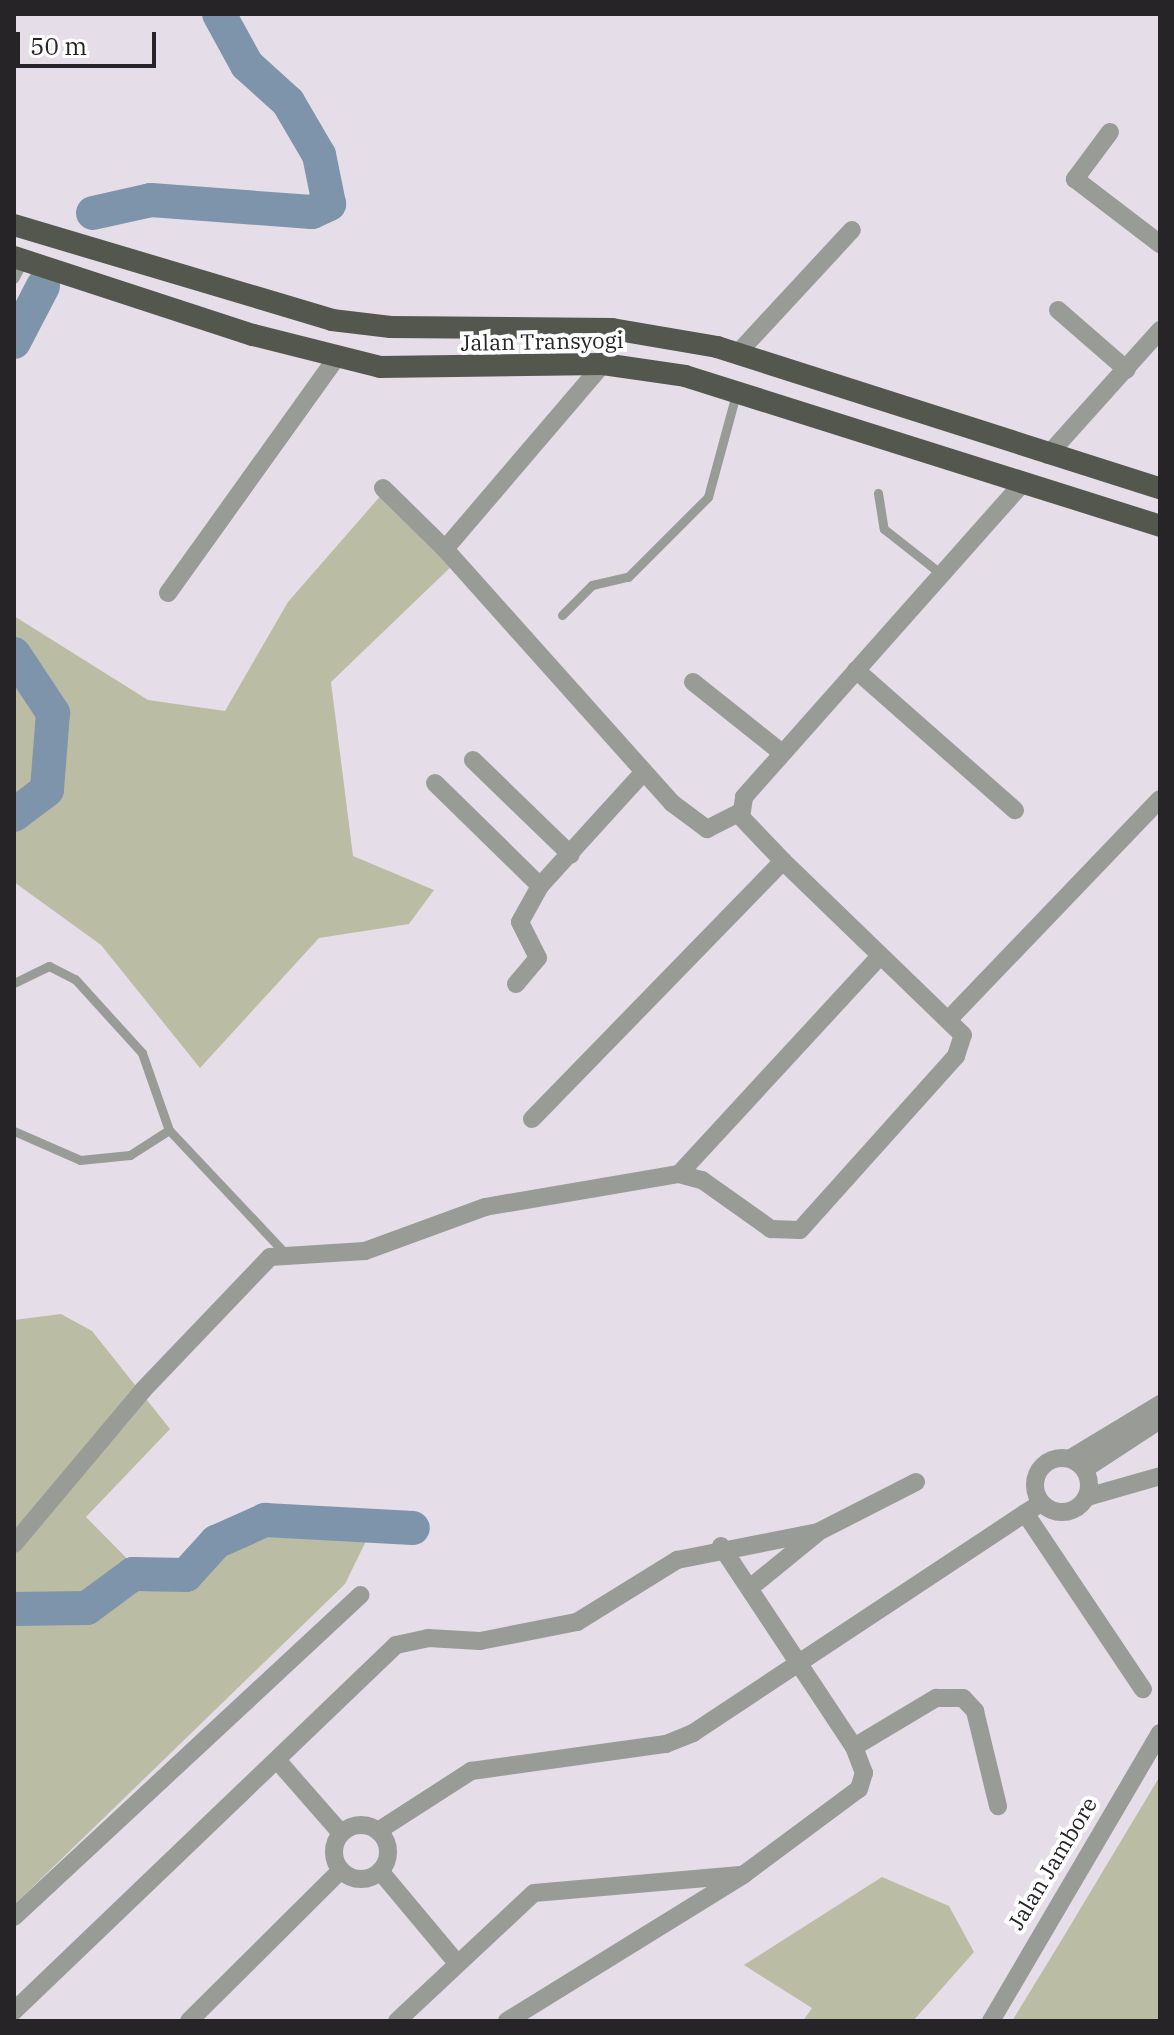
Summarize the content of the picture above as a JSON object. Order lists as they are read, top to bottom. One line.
{"streets":{"highway":["Jalan Transyogi"],"street":["Jalan Jambore"]},"scale_bar":"50 m"}
